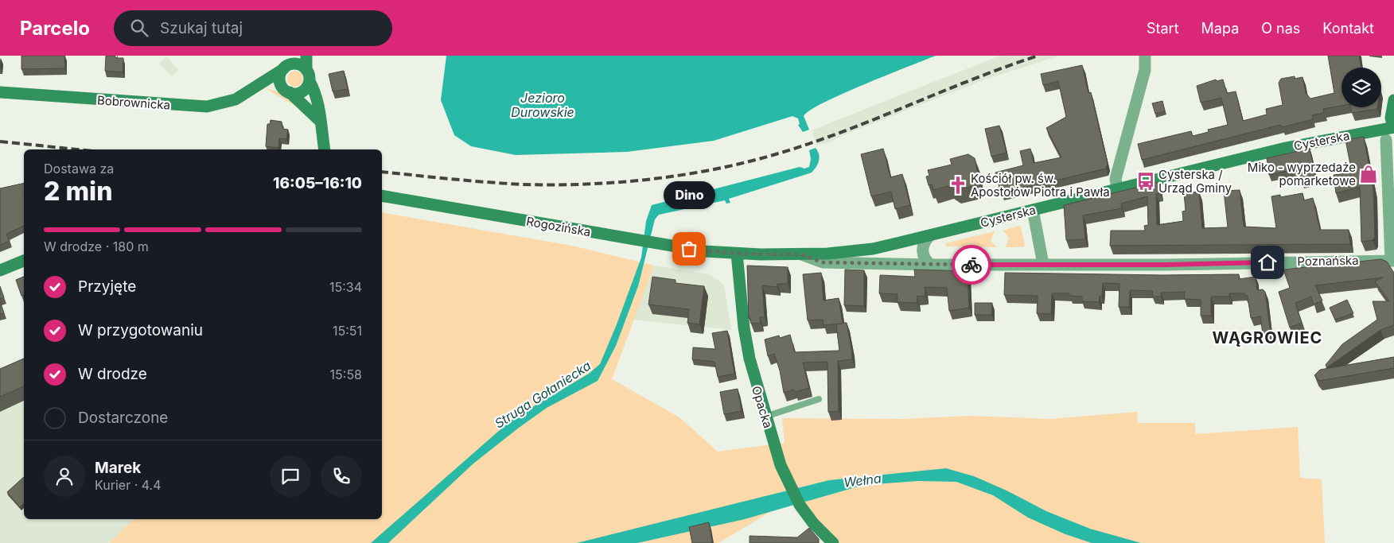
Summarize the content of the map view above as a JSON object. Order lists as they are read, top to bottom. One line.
{"streets":{"main road":["Bobrownicka","Cysterska","Rogozińska","Opacka"],"street":["Poznańska"]},"crossings":[["Cysterska","Rogozińska"],["Cysterska","Poznańska"],["Cysterska","Opacka"],["Rogozińska","Opacka"]],"districts":["WĄGROWIEC"],"water":["Jezioro Durowskie","Struga Gołaniecka","Wełna"],"places":{"shop":["Miko - wyprzedaże pomarketowe"],"bus stop":["Cysterska / Urząd Gminy"],"church":["Kościół pw. św. Apostołów Piotra i Pawła"],"other":["Dino"]},"page":{"header":"Parcelo","search":"Szukaj tutaj","nav":["Start","Mapa","O nas","Kontakt"],"heading":["2 min","Dostawa za","16:05–16:10"],"panel":["Marek","Kurier · 4.4"],"bubble":"Dino","bar":"W drodze · 180 m","list":[["Przyjęte","15:34"],["W przygotowaniu","15:51"],["W drodze","15:58"],"Dostarczone"]}}
